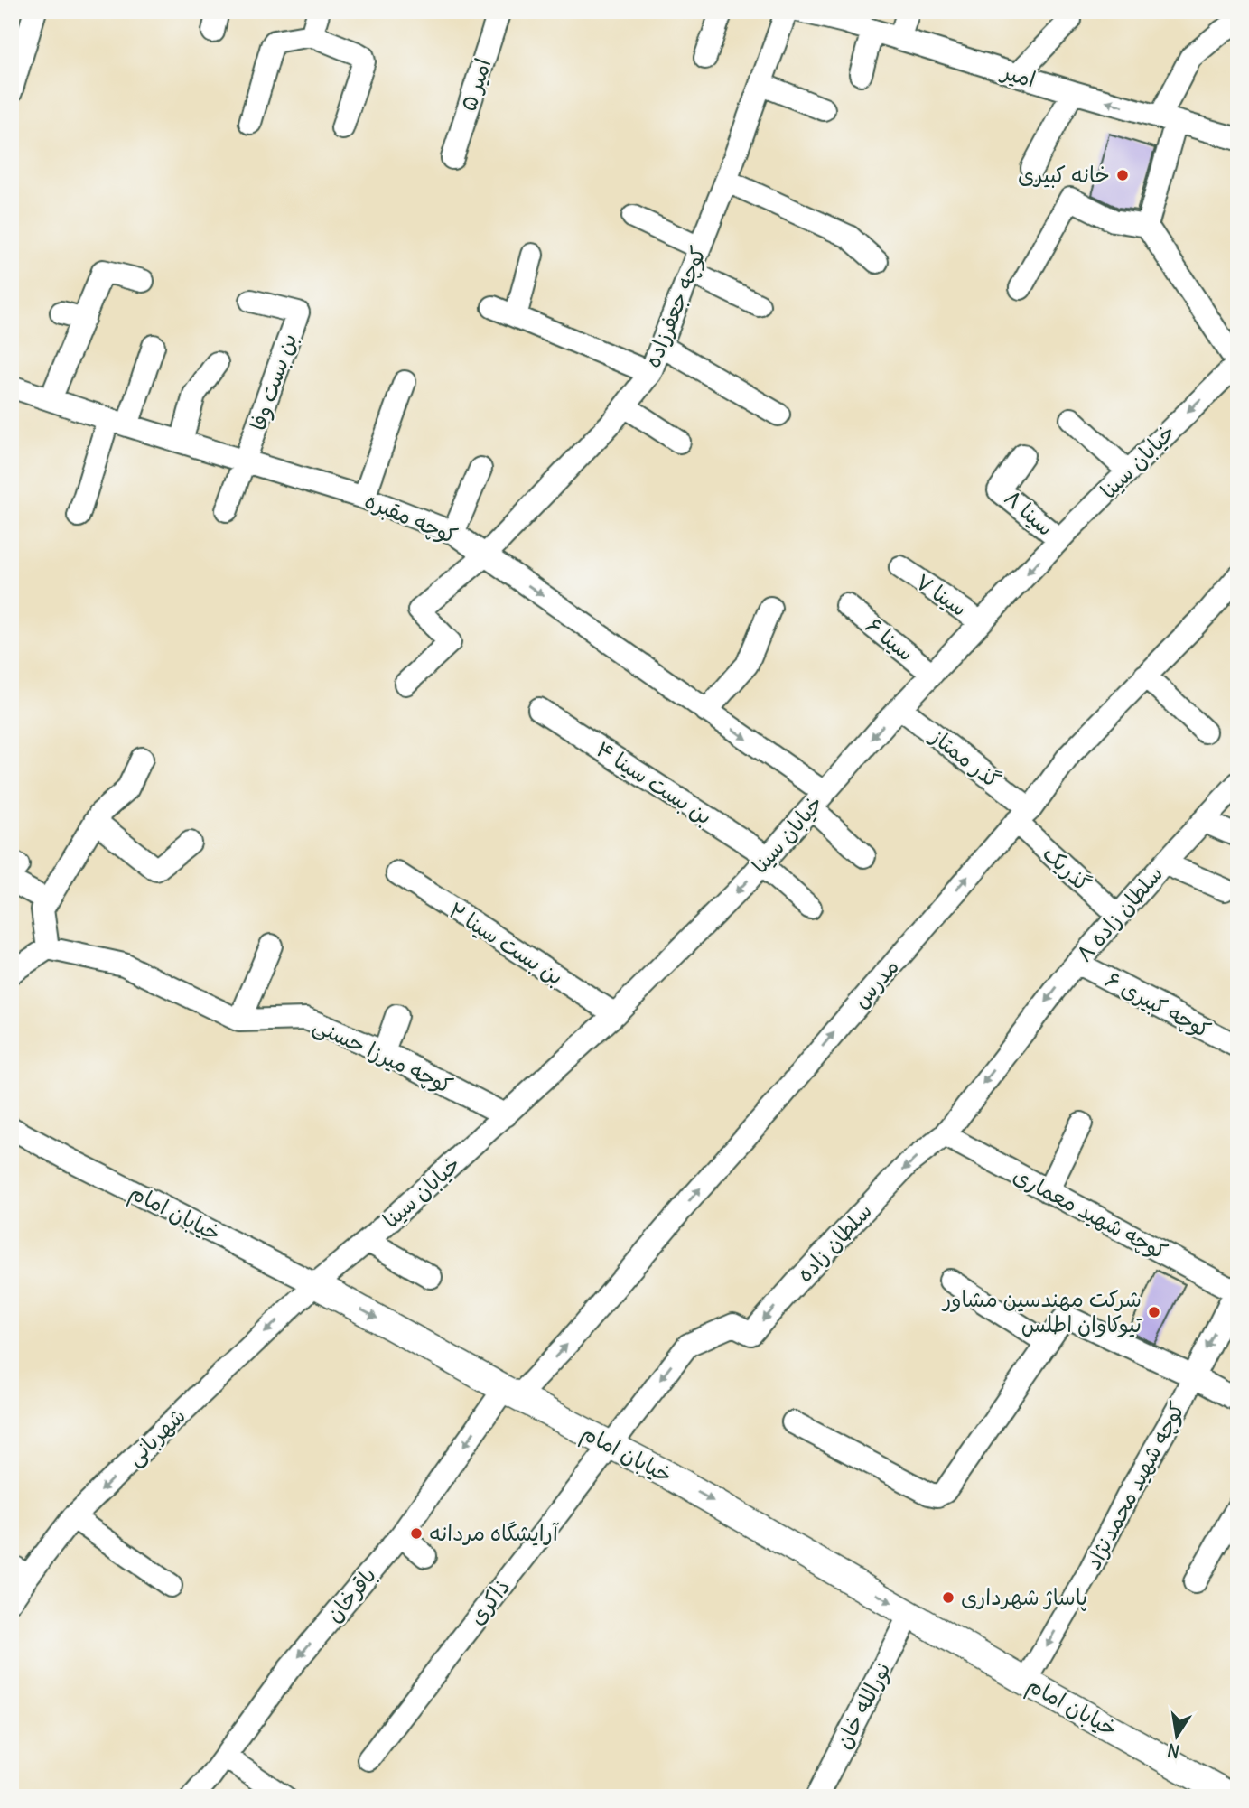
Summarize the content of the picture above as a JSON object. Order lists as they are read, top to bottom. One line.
{"streets":{"main road":["خیابان امام"],"street":["امیر","امیر ۵","کوچه جعفرزاده","بن بست وفا","خیابان سینا","سینا ۸","کوچه مقبره","سینا ۷","سینا ۶","گذر ممتاز","بن بست سینا ۴","گذریک","سلطان زاده ۸","بن بست سینا ۲","مدرس","کوچه کبیری ۶","کوچه میرزا حسنی","کوچه شهید معماری","سلطان زاده","شهربانی","کوچه شهید محمدنژاد","باقرخان","ذاکری","نورالله خان"]},"crossings":[["کوچه جعفرزاده","کوچه مقبره"],["بن بست وفا","کوچه مقبره"],["خیابان سینا","سینا ۸"],["خیابان سینا","کوچه مقبره"],["خیابان سینا","سینا ۷"],["خیابان سینا","سینا ۶"],["خیابان سینا","گذر ممتاز"],["خیابان سینا","بن بست سینا ۴"],["خیابان سینا","بن بست سینا ۲"],["خیابان سینا","کوچه میرزا حسنی"],["خیابان سینا","خیابان امام"],["خیابان سینا","شهربانی"],["گذر ممتاز","گذریک"],["گذر ممتاز","مدرس"],["گذریک","سلطان زاده ۸"],["گذریک","مدرس"],["سلطان زاده ۸","کوچه کبیری ۶"],["سلطان زاده ۸","سلطان زاده"],["مدرس","خیابان امام"],["مدرس","باقرخان"],["خیابان امام","شهربانی"],["خیابان امام","کوچه شهید محمدنژاد"],["خیابان امام","باقرخان"],["خیابان امام","ذاکری"],["خیابان امام","نورالله خان"],["کوچه شهید معماری","سلطان زاده"],["کوچه شهید معماری","کوچه شهید محمدنژاد"],["سلطان زاده","ذاکری"]],"one_way":["خیابان سینا","کوچه مقبره","مدرس","خیابان امام","سلطان زاده","شهربانی","کوچه شهید محمدنژاد","باقرخان"],"places":["خانه کبیری","شرکت مهندسین مشاور تیوکاوان اطلس","آرایشگاه مردانه","پاساژ شهرداری"],"north":"bottom"}
